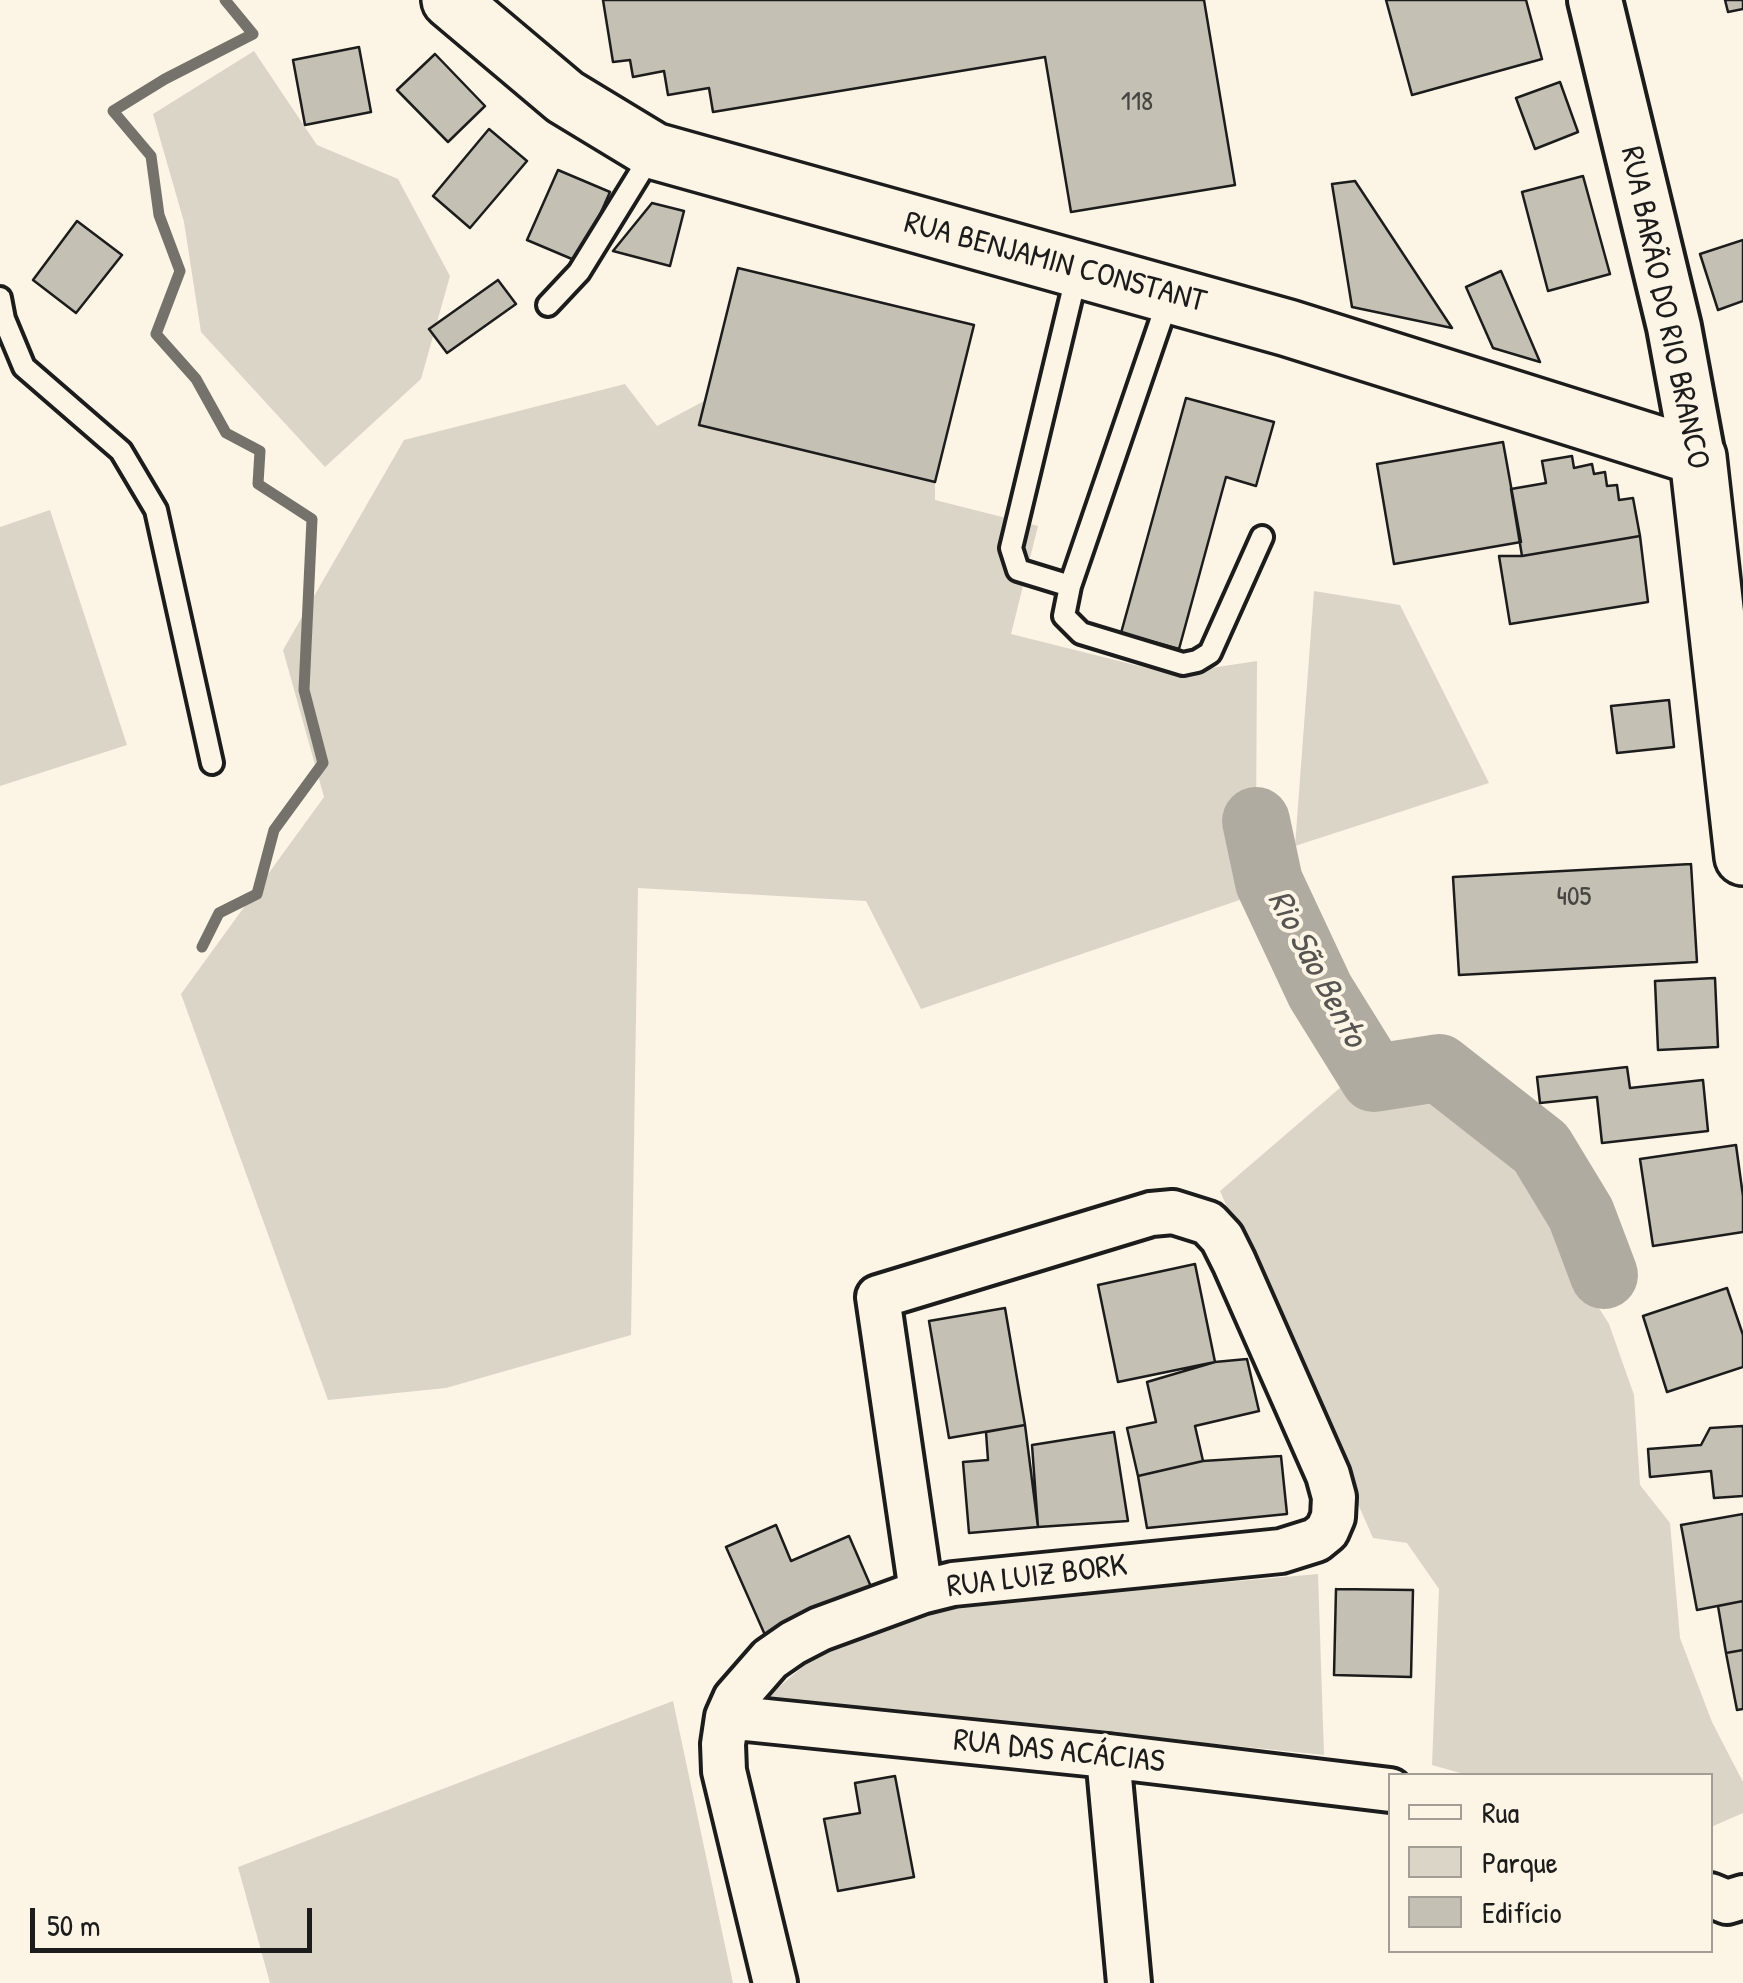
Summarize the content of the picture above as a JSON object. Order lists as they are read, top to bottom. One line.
{"streets":{"main road":["RUA BENJAMIN CONSTANT","RUA BARÃO DO RIO BRANCO"],"street":["RUA LUIZ BORK","RUA DAS ACÁCIAS"]},"crossings":[["RUA BENJAMIN CONSTANT","RUA BARÃO DO RIO BRANCO"],["RUA LUIZ BORK","RUA DAS ACÁCIAS"]],"water":["Rio São Bento"],"house_numbers":["118","405"],"legend":["Rua","Parque","Edifício"],"scale_bar":"50 m"}
